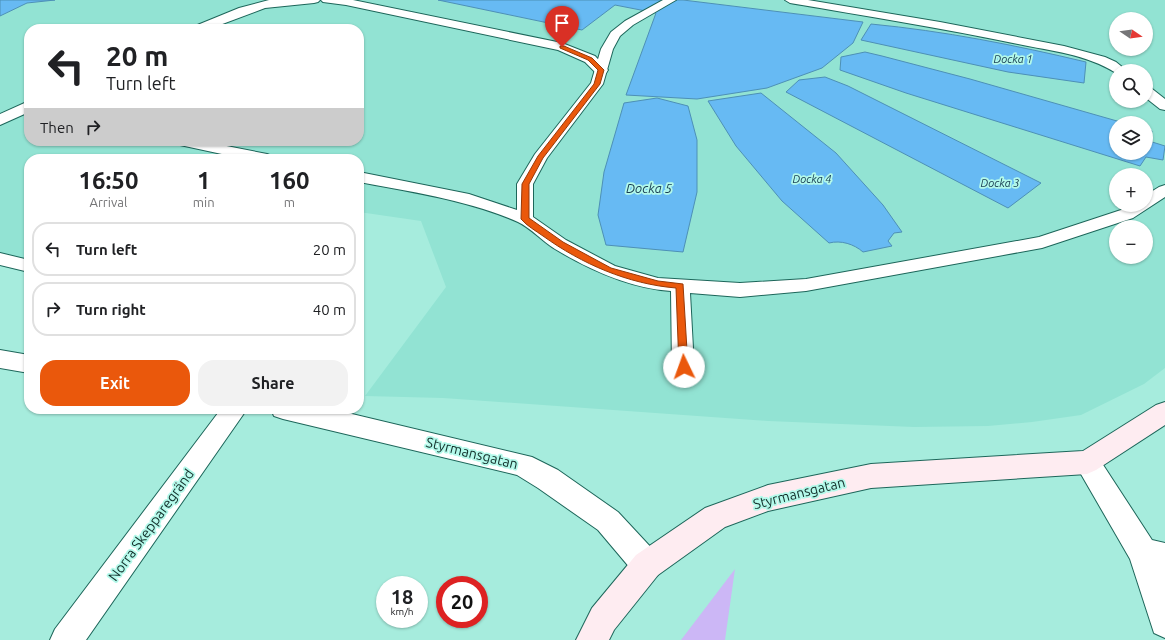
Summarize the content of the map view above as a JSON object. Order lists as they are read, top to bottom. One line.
{"streets":{"street":["Styrmansgatan","Norra Skepparegränd"]},"water":["Docka 1","Docka 4","Docka 3","Docka 5"],"north":"right","page":{"map_buttons":["+","−"],"turn":["20 m","Turn left"],"then":"Then","eta":["16:50","Arrival","1","min","160","m"],"list":[{"name":"Turn left","value":"20 m"},{"name":"Turn right","value":"40 m"}],"buttons":["Exit","Share"],"speed":"18 km/h","limit":"20"}}
